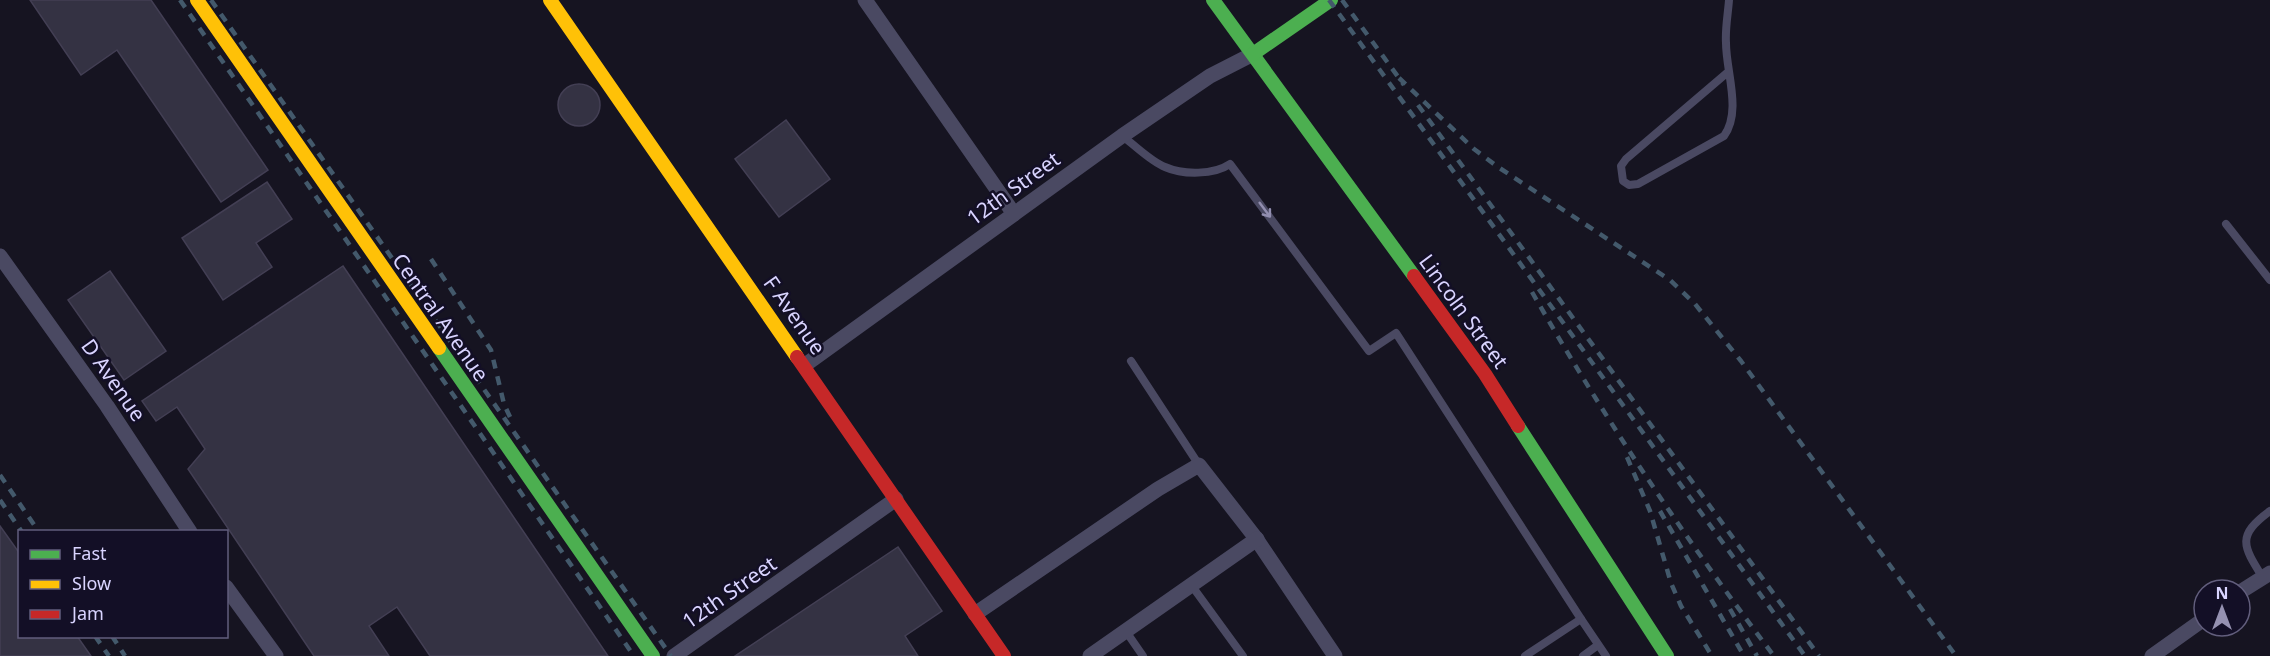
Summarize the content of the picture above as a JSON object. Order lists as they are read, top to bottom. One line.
{"streets":{"street":["12th Street","Lincoln Street","F Avenue","Central Avenue","D Avenue"]},"crossings":[["12th Street","Lincoln Street"],["12th Street","F Avenue"]],"legend":["Fast","Slow","Jam"],"north":"top"}
